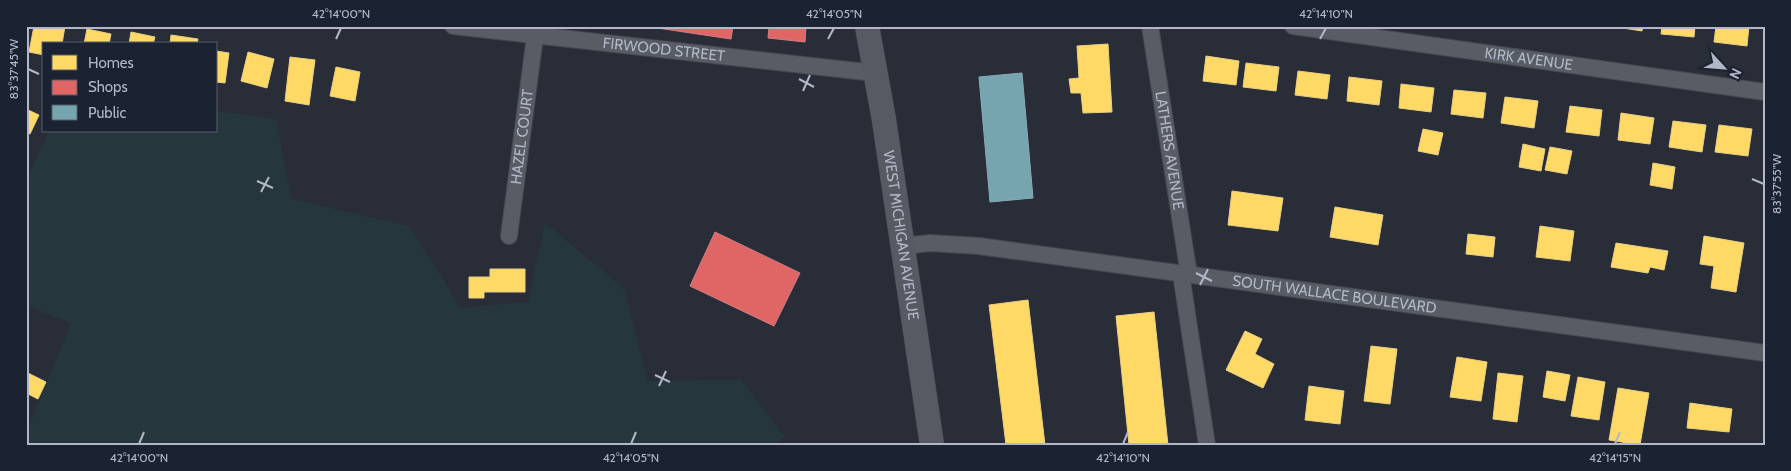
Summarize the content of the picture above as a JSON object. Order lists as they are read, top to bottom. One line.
{"streets":{"main road":["WEST MICHIGAN AVENUE"],"street":["FIRWOOD STREET","KIRK AVENUE","HAZEL COURT","LATHERS AVENUE","SOUTH WALLACE BOULEVARD"]},"crossings":[["FIRWOOD STREET","HAZEL COURT"],["FIRWOOD STREET","WEST MICHIGAN AVENUE"],["LATHERS AVENUE","SOUTH WALLACE BOULEVARD"],["WEST MICHIGAN AVENUE","SOUTH WALLACE BOULEVARD"]],"legend":["Homes","Shops","Public"],"north":"bottom right","coordinates":["42°14'00\"N","42°14'05\"N","42°14'10\"N","83°37'45\"W","83°37'55\"W","42°14'15\"N"]}
